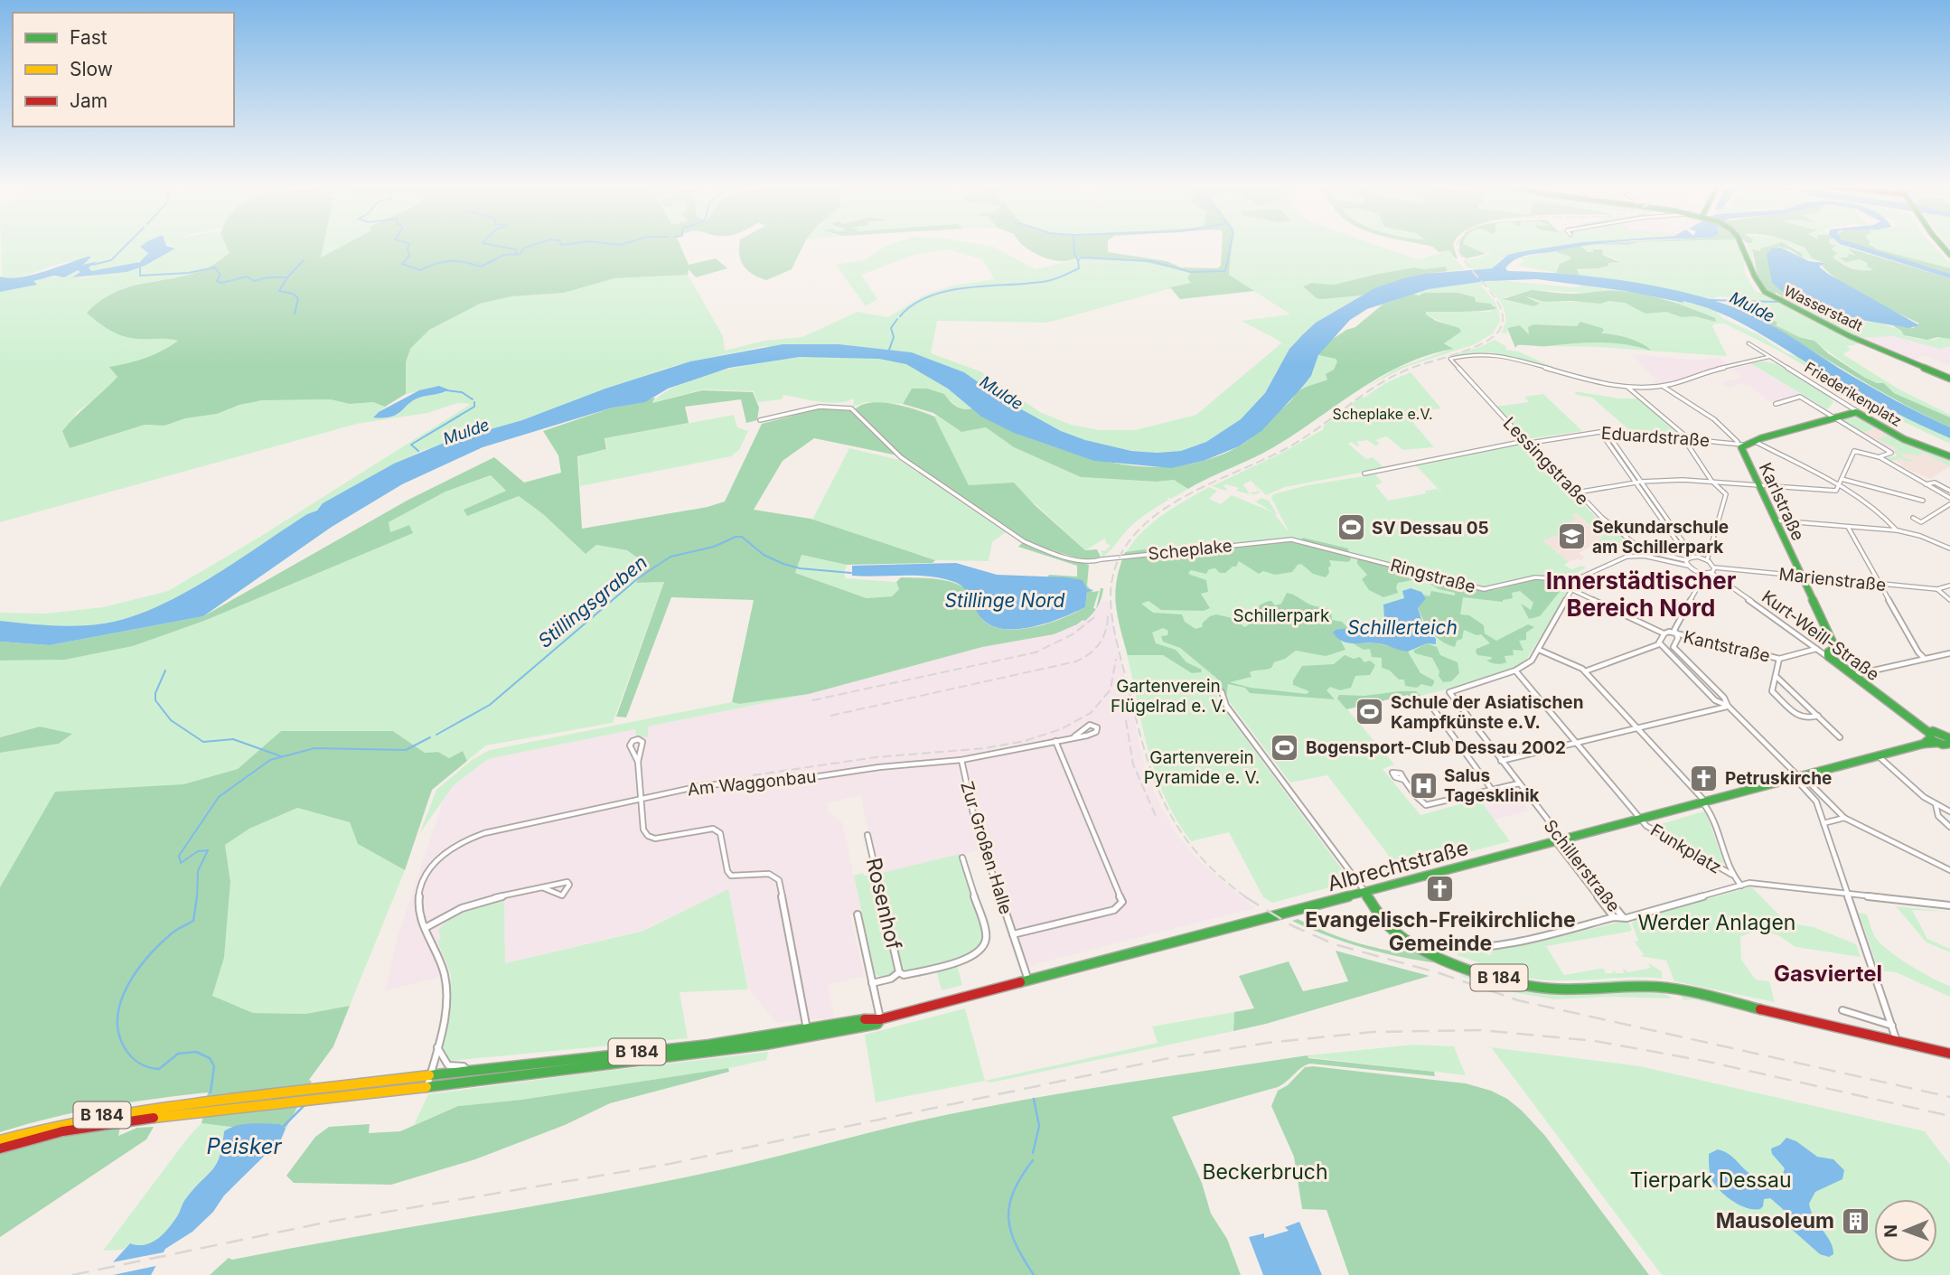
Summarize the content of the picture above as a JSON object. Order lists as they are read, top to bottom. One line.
{"streets":{"main road":["Wasserstadt","Friederikenplatz","Karlstraße","Kurt-Weill-Straße","Albrechtstraße","B 184"],"street":["Eduardstraße","Lessingstraße","Scheplake","Ringstraße","Marienstraße","Kantstraße","Am Waggonbau","Zur Großen Halle","Funkplatz","Schillerstraße","Rosenhof"]},"crossings":[["Eduardstraße","Lessingstraße"],["Eduardstraße","Karlstraße"],["Karlstraße","Marienstraße"],["Karlstraße","Kurt-Weill-Straße"],["Scheplake","Ringstraße"],["Ringstraße","Kantstraße"],["Kurt-Weill-Straße","Albrechtstraße"],["Am Waggonbau","Zur Großen Halle"],["Am Waggonbau","Albrechtstraße"],["Am Waggonbau","B 184"],["Zur Großen Halle","Albrechtstraße"],["Funkplatz","Albrechtstraße"],["Funkplatz","Schillerstraße"],["Albrechtstraße","Schillerstraße"],["Albrechtstraße","Rosenhof"],["Albrechtstraße","B 184"]],"districts":["Innerstädtischer Bereich Nord","Gasviertel"],"water":["Mulde","Stillinge Nord","Stillingsgraben","Schillerteich","Peisker"],"parks":["Scheplake e.V.","Schillerpark","Gartenverein Flügelrad e. V.","Gartenverein Pyramide e. V.","Werder Anlagen","Beckerbruch","Tierpark Dessau"],"places":{"sports":["SV Dessau 05","Schule der Asiatischen Kampfkünste e.V.","Bogensport-Club Dessau 2002"],"school or university":["Sekundarschule am Schillerpark"],"church":["Petruskirche","Evangelisch-Freikirchliche Gemeinde"],"hospital":["Salus Tagesklinik"],"building":["Mausoleum"]},"legend":["Fast","Slow","Jam"],"north":"left"}
